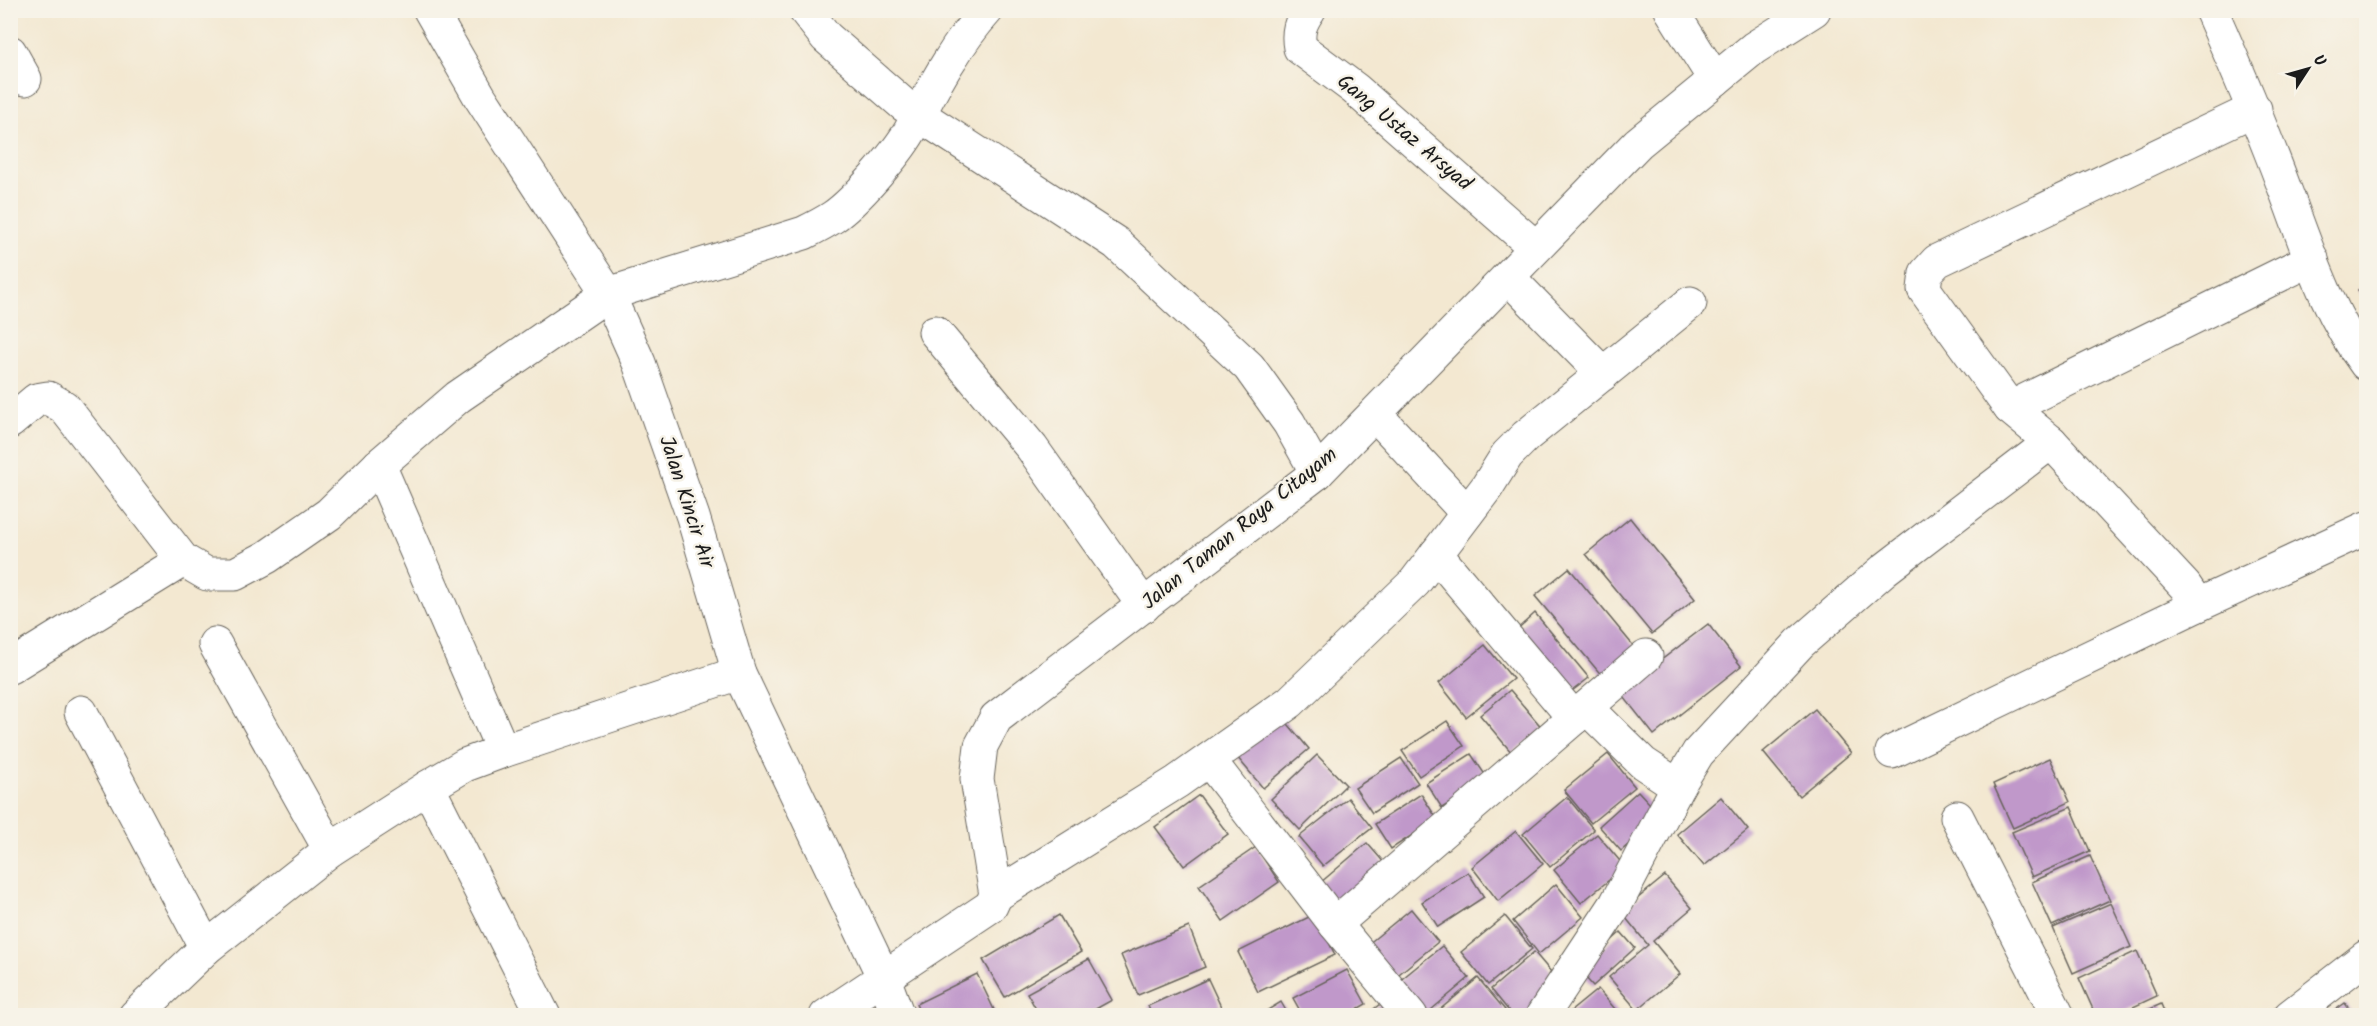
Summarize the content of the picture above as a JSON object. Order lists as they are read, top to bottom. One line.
{"streets":{"street":["Gang Ustaz Arsyad","Jalan Kincir Air","Jalan Taman Raya Citayam"]},"crossings":[["Gang Ustaz Arsyad","Jalan Taman Raya Citayam"]],"north":"top right"}
